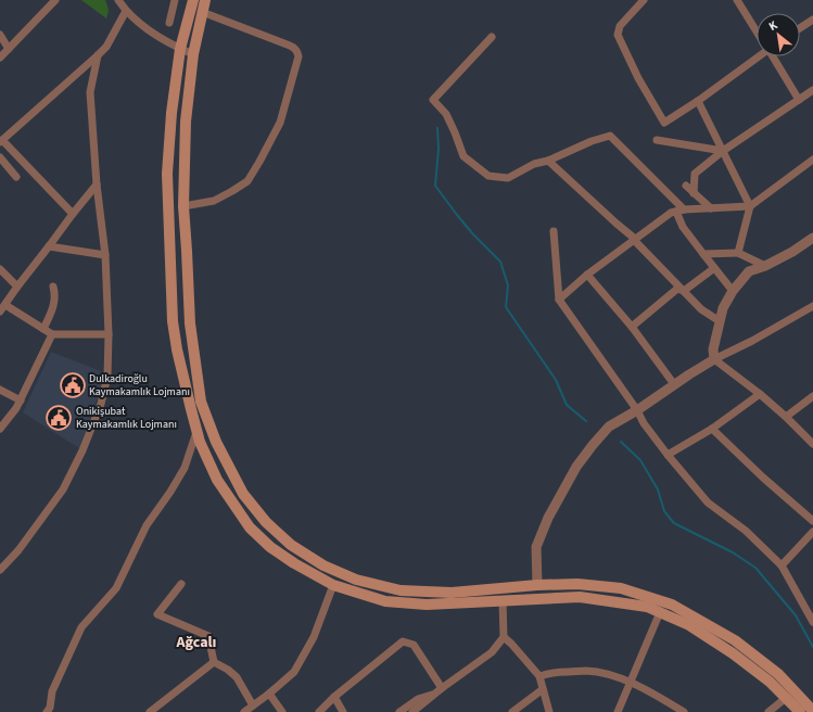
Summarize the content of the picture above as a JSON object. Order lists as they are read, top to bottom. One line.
{"districts":["Ağcalı"],"places":{"public building":["Dulkadiroğlu Kaymakamlık Lojmanı","Onikişubat Kaymakamlık Lojmanı"]},"north":"top left"}
